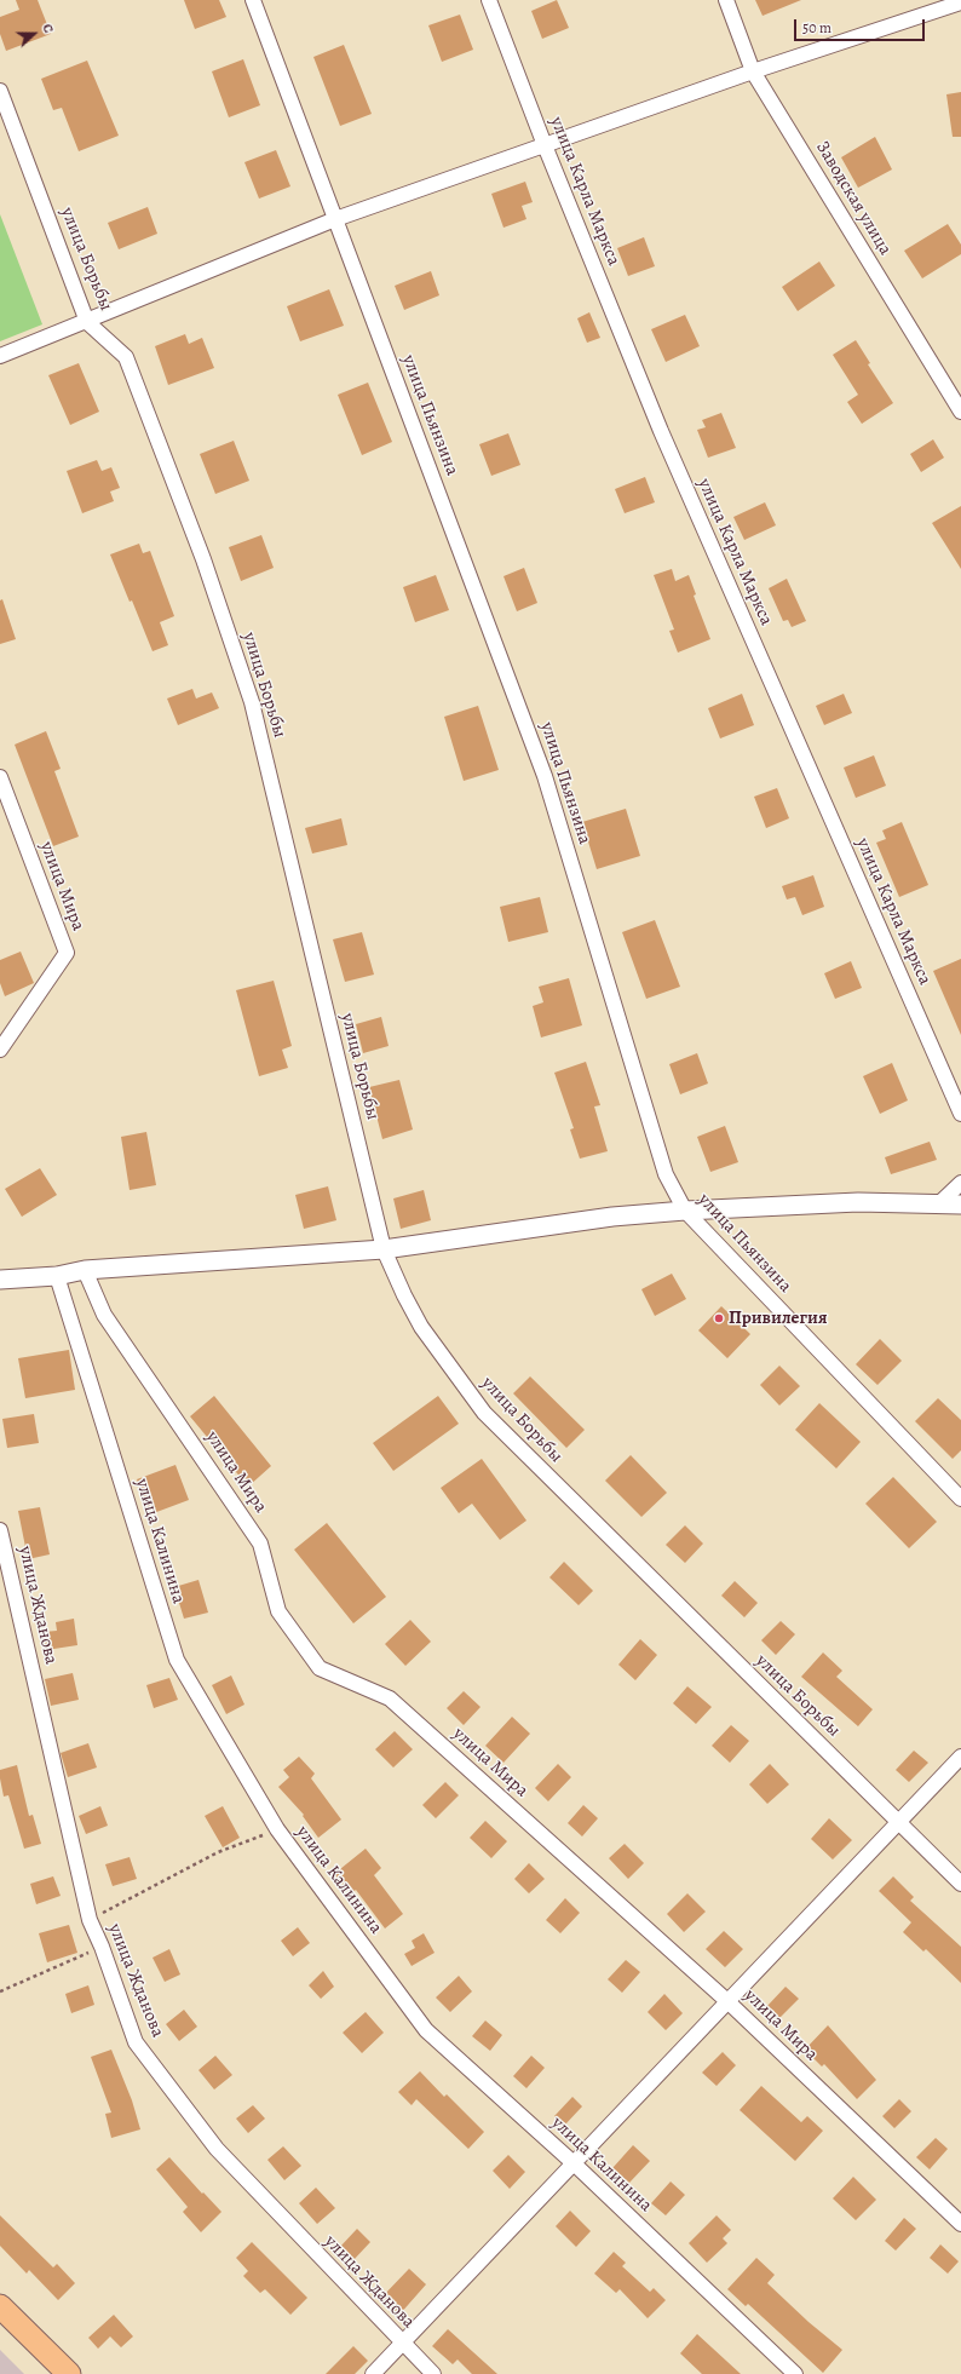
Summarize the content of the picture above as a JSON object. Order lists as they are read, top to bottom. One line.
{"streets":{"street":["улица Карла Маркса","Заводская улица","улица Борьбы","улица Пьянзина","улица Мира","улица Калинина","улица Жданова"]},"places":["Привилегия"],"scale_bar":"50 m","north":"right"}
